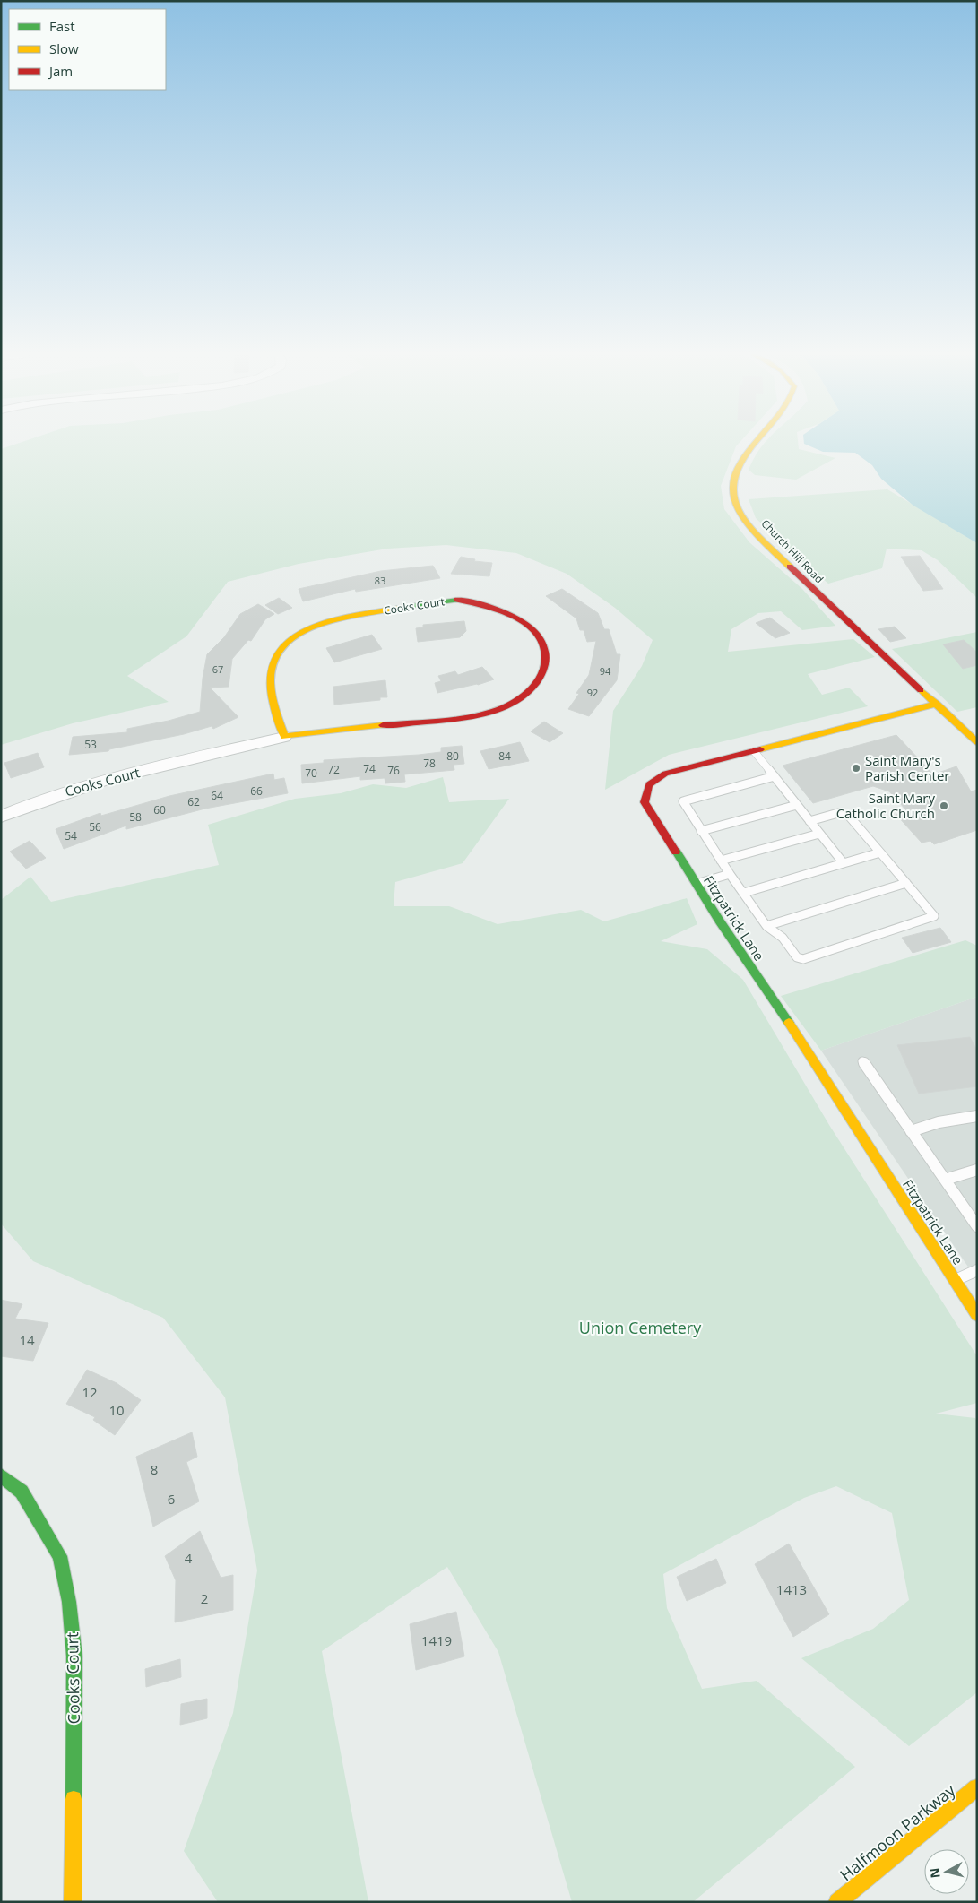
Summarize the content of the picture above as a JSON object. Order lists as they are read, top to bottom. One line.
{"streets":{"street":["Church Hill Road","Cooks Court","Fitzpatrick Lane","Halfmoon Parkway"]},"crossings":[["Church Hill Road","Fitzpatrick Lane"]],"parks":["Union Cemetery"],"places":["Saint Mary's Parish Center","Saint Mary Catholic Church"],"house_numbers":["83","67","94","92","53","80","84","78","74","72","76","70","66","64","62","60","58","56","54","14","12","10","8","6","4","1413","2","1419"],"legend":["Fast","Slow","Jam"],"north":"left"}
